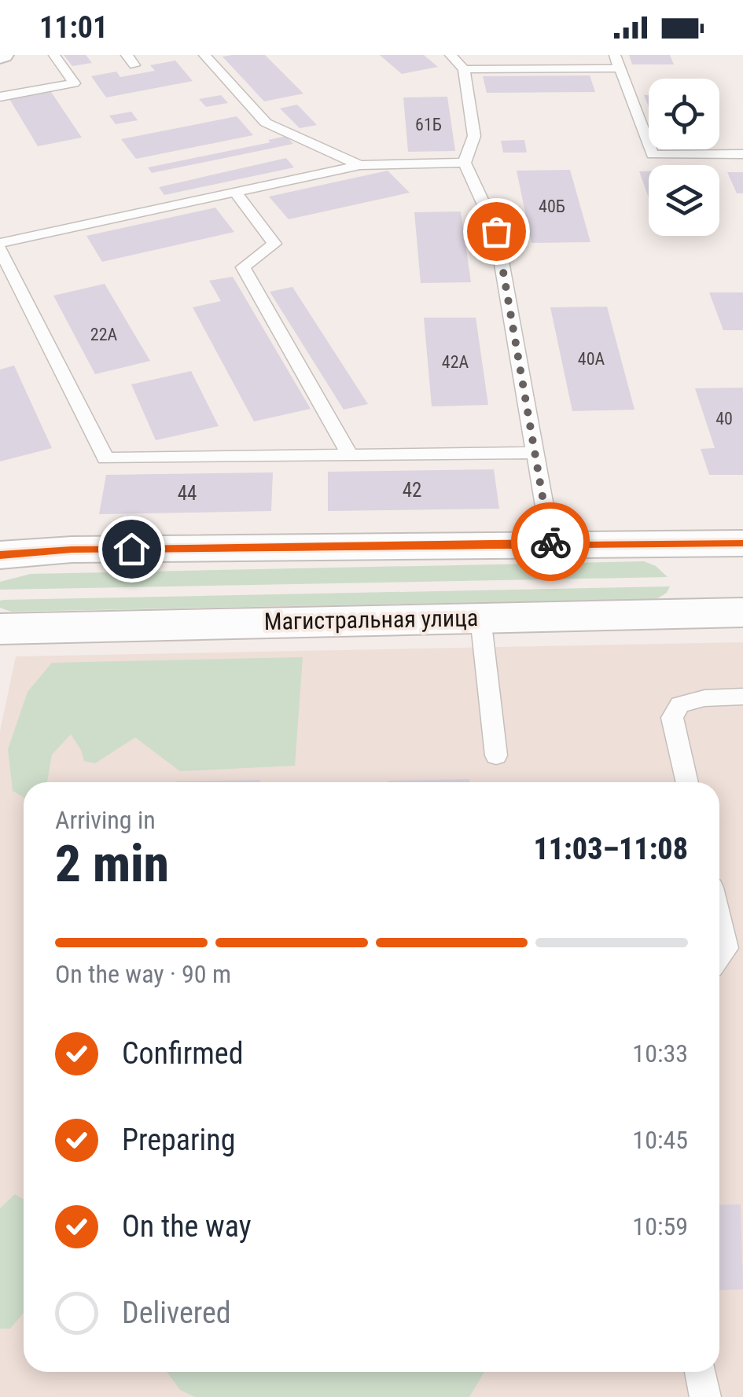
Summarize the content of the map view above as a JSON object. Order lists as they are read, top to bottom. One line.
{"streets":{"street":["Магистральная улица"]},"house_numbers":["61Б","40Б","22А","40А","42А","40","42","44"],"page":{"status":"11:01","heading":["2 min","Arriving in","11:03–11:08"],"bar":"On the way · 90 m","list":[["Confirmed","10:33"],["Preparing","10:45"],["On the way","10:59"],"Delivered"]}}
